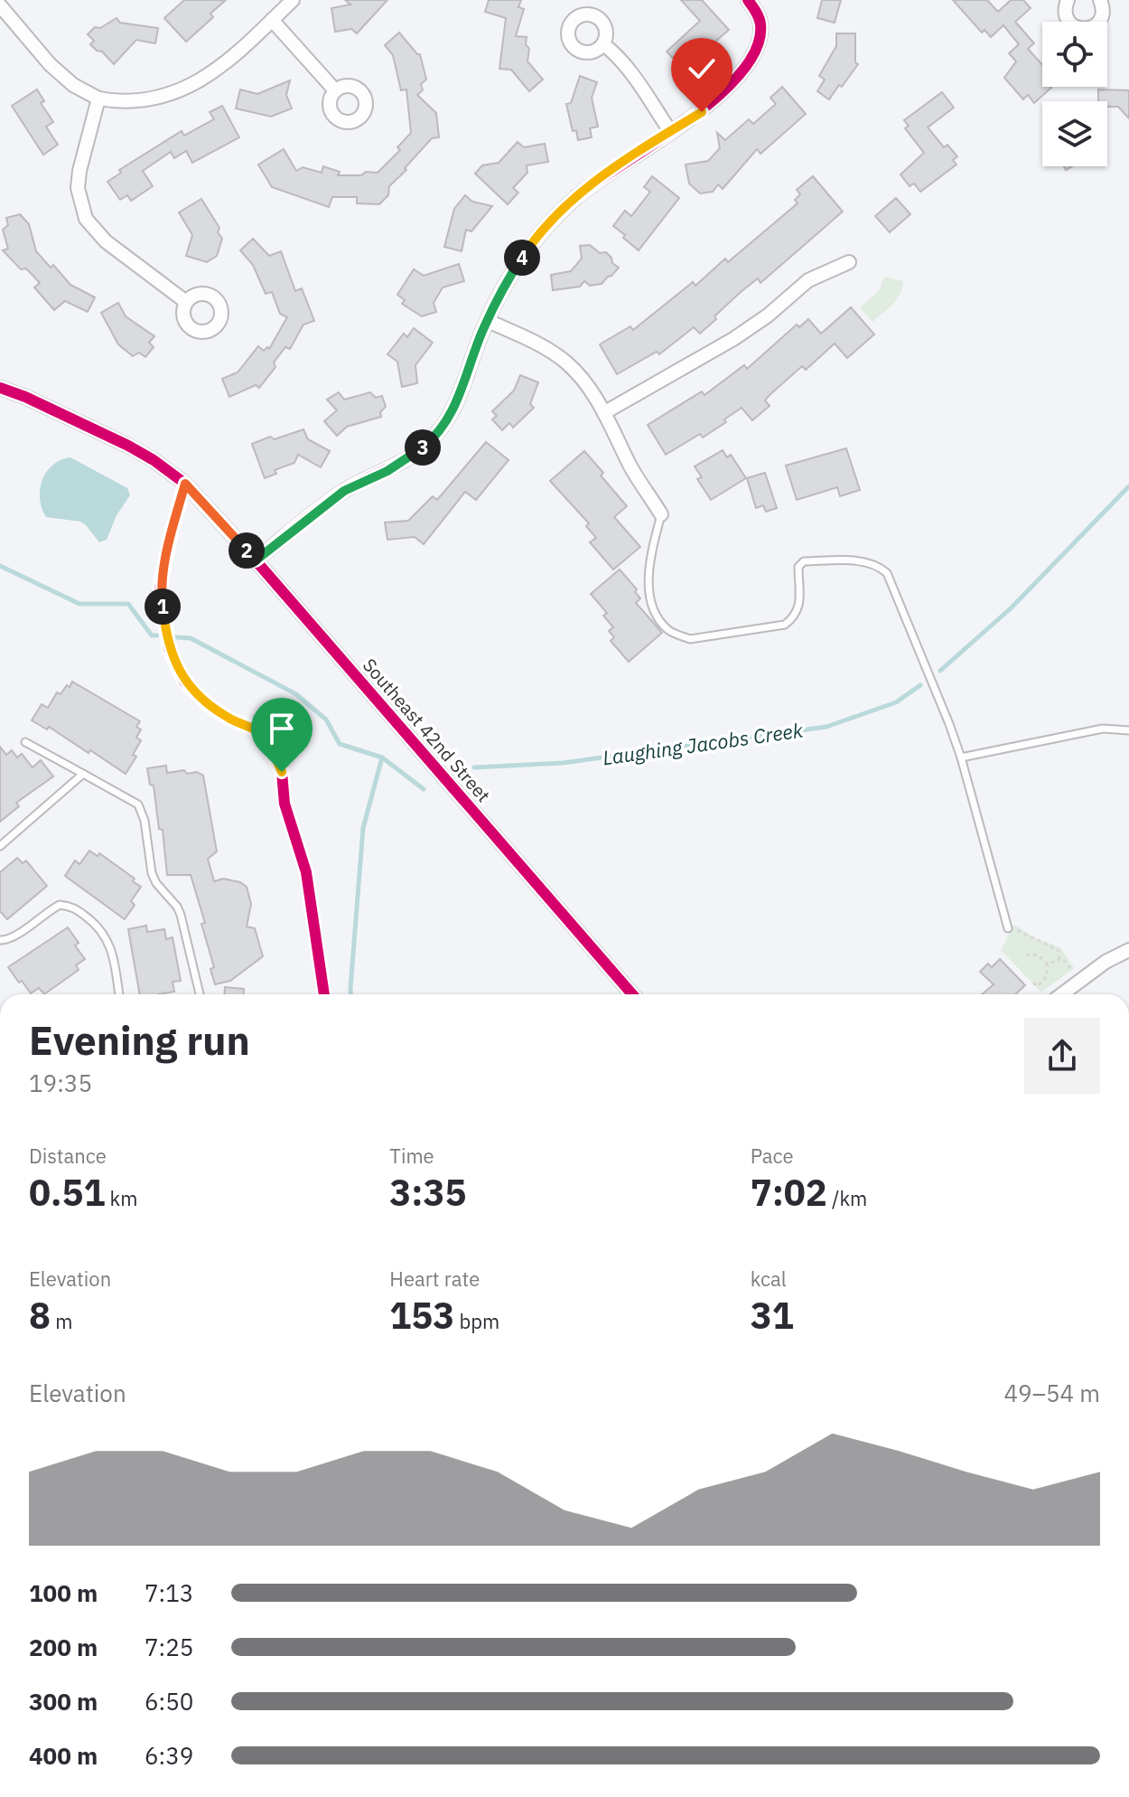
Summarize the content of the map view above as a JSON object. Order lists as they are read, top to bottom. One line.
{"streets":{"street":["Southeast 42nd Street"]},"water":["Laughing Jacobs Creek"],"page":{"pins":["4","3","2","1"],"heading":["Evening run","19:35"],"stats":[["Distance","0.51 km"],["Time","3:35"],["Pace","7:02 /km"],["Elevation","8 m"],["Heart rate","153 bpm"],["kcal","31"]],"chart":["Elevation","49–54 m"],"list":[{"name":"100 m","note":"7:13"},{"name":"200 m","note":"7:25"},{"name":"300 m","note":"6:50"},{"name":"400 m","note":"6:39"}]}}
